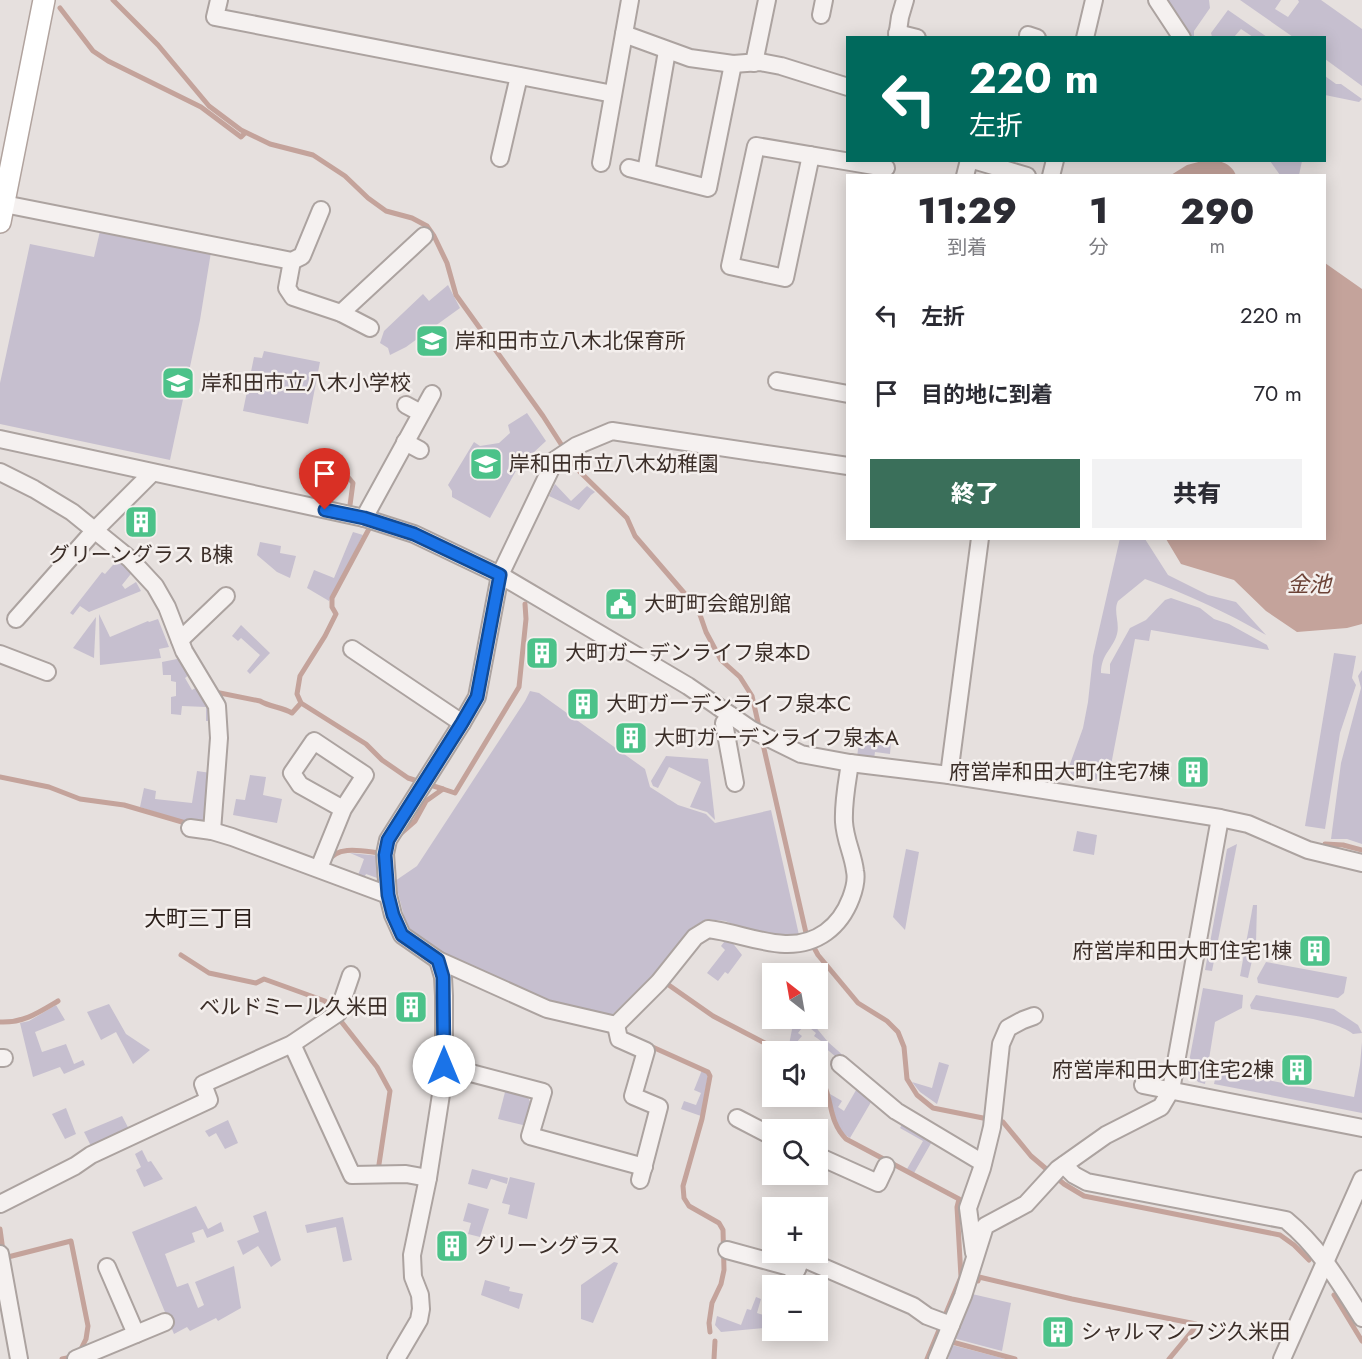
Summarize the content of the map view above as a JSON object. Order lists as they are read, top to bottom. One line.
{"districts":["大町三丁目"],"water":["金池"],"places":{"school or university":["岸和田市立八木北保育所","岸和田市立八木小学校","岸和田市立八木幼稚園"],"building":["グリーングラス B棟","大町ガーデンライフ泉本D","大町ガーデンライフ泉本C","大町ガーデンライフ泉本A","府営岸和田大町住宅7棟","府営岸和田大町住宅1棟","ベルドミール久米田","府営岸和田大町住宅2棟","グリーングラス","シャルマンフジ久米田"],"public building":["大町町会館別館"]},"north":"top left","page":{"turn":["220 m","左折"],"eta":["11:29","到着","1","分","290","m"],"list":[{"name":"左折","value":"220 m"},{"name":"目的地に到着","value":"70 m"}],"buttons":["終了","共有"],"map_buttons":["+","−"]}}
